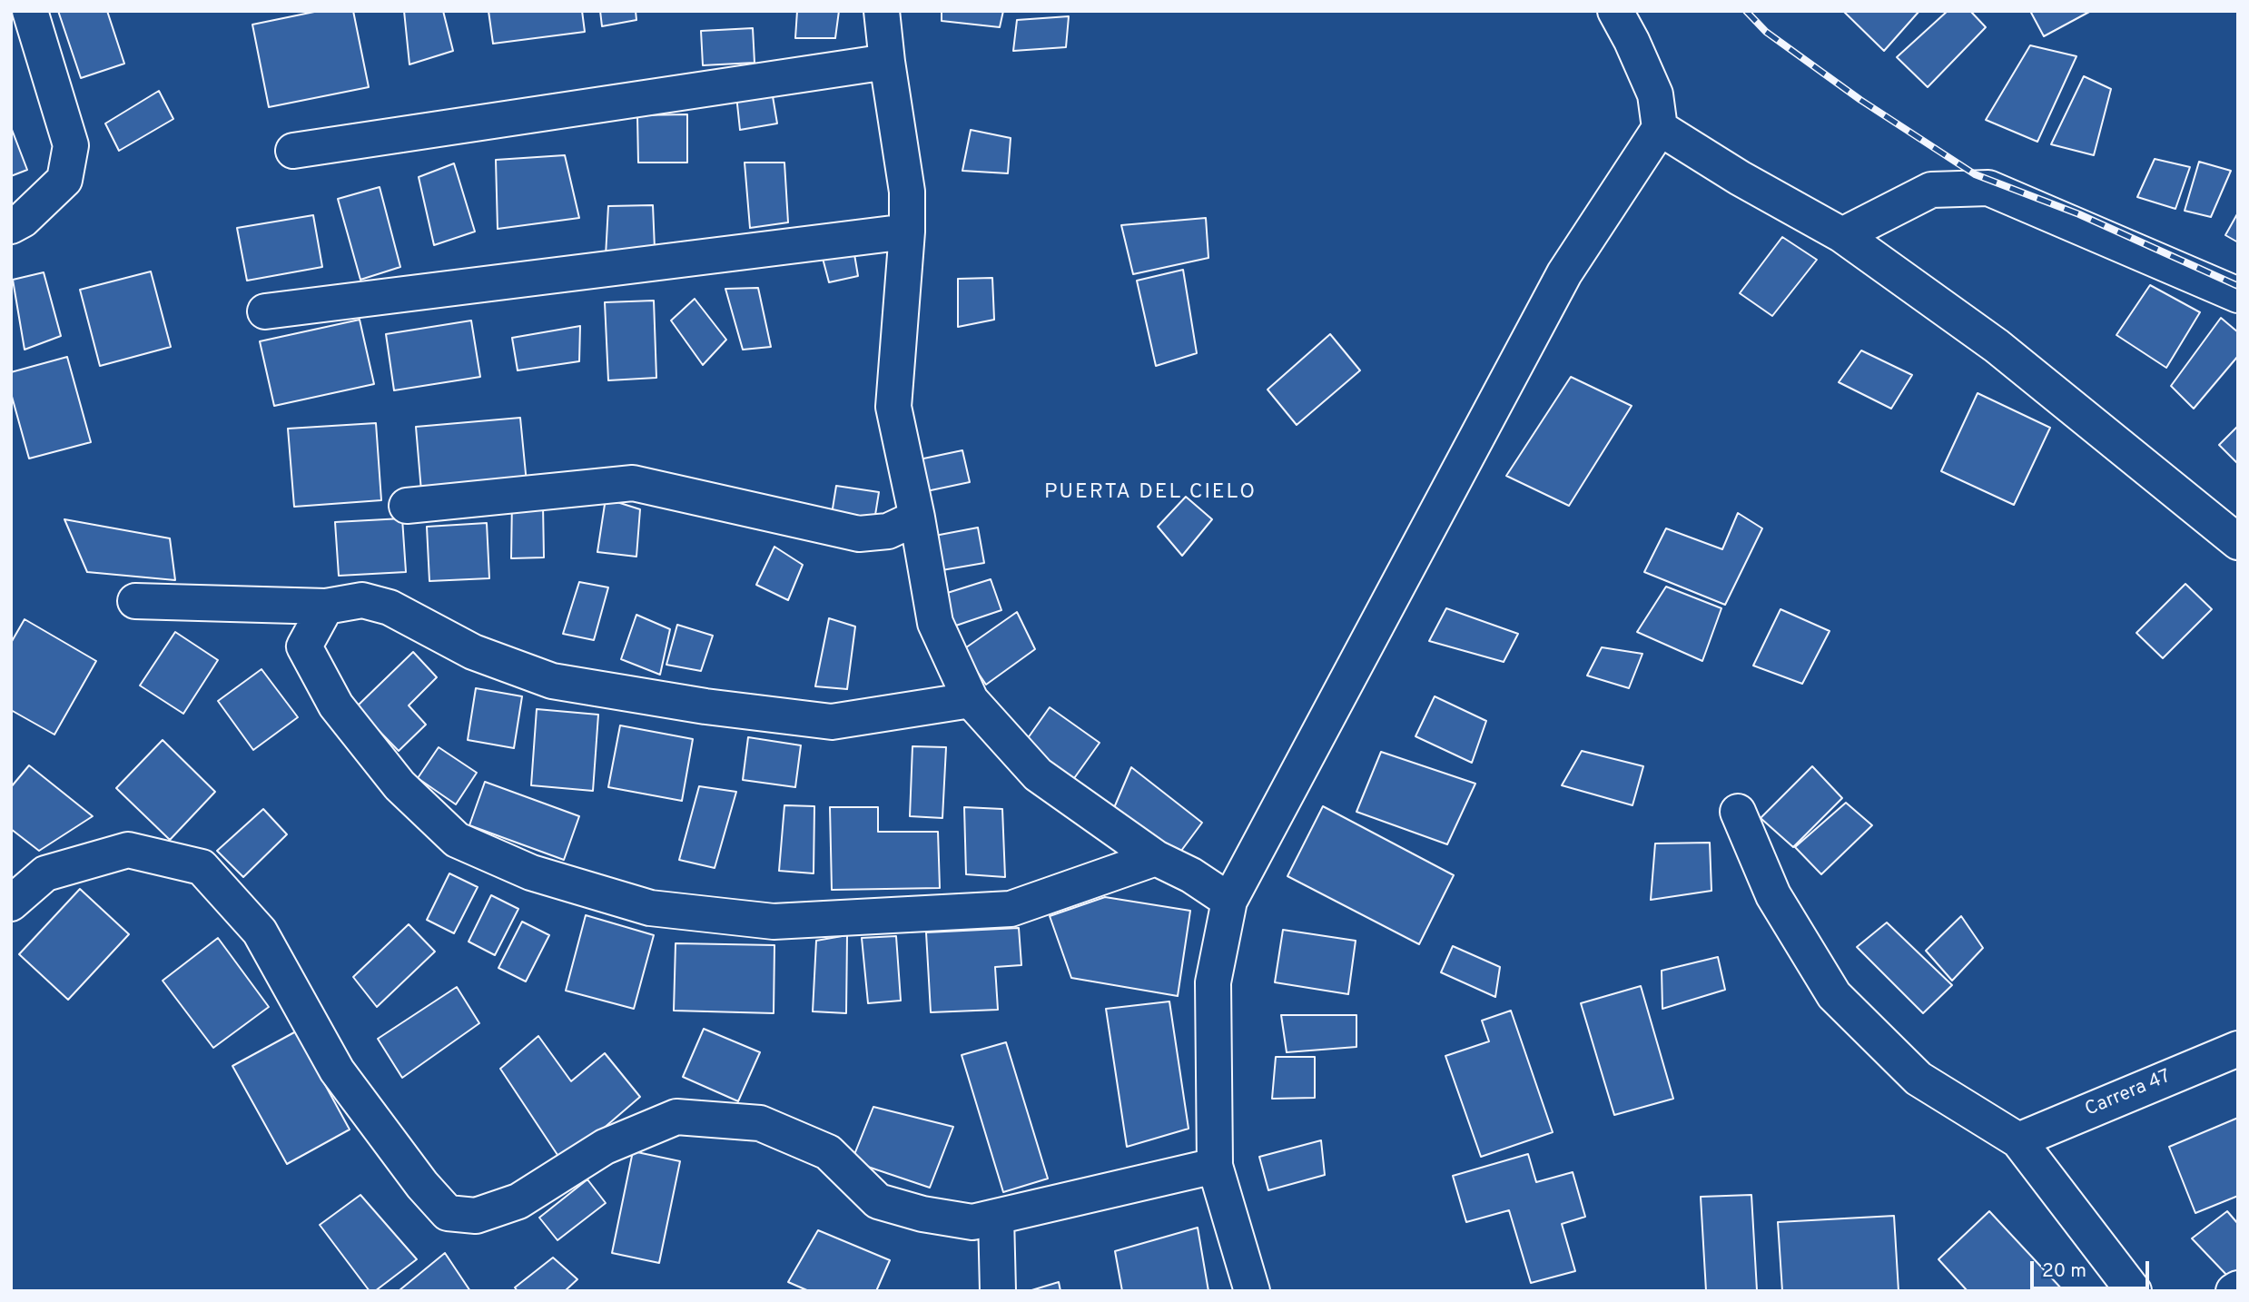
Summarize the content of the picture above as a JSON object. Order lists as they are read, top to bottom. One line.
{"streets":{"street":["Carrera 47"]},"districts":["PUERTA DEL CIELO"],"scale_bar":"20 m"}
